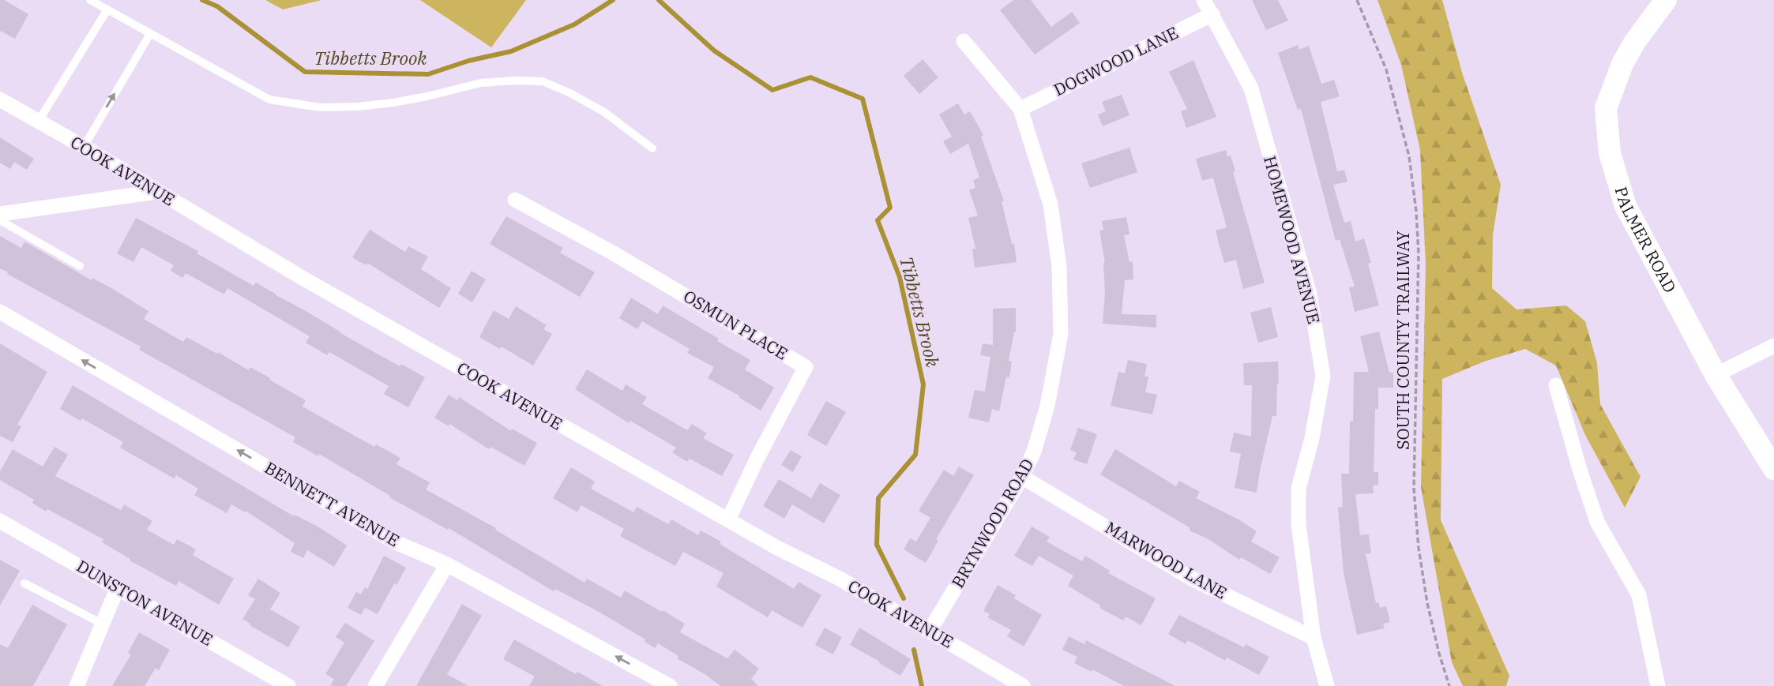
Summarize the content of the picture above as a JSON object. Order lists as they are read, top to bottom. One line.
{"streets":{"street":["DOGWOOD LANE","COOK AVENUE","PALMER ROAD","HOMEWOOD AVENUE","OSMUN PLACE","BENNETT AVENUE","BRYNWOOD ROAD","MARWOOD LANE","DUNSTON AVENUE"],"path":["SOUTH COUNTY TRAILWAY"]},"crossings":[["DOGWOOD LANE","HOMEWOOD AVENUE"],["DOGWOOD LANE","BRYNWOOD ROAD"],["COOK AVENUE","OSMUN PLACE"],["COOK AVENUE","BRYNWOOD ROAD"],["HOMEWOOD AVENUE","MARWOOD LANE"],["BRYNWOOD ROAD","MARWOOD LANE"]],"one_way":["BENNETT AVENUE"],"water":["Tibbetts Brook"]}
